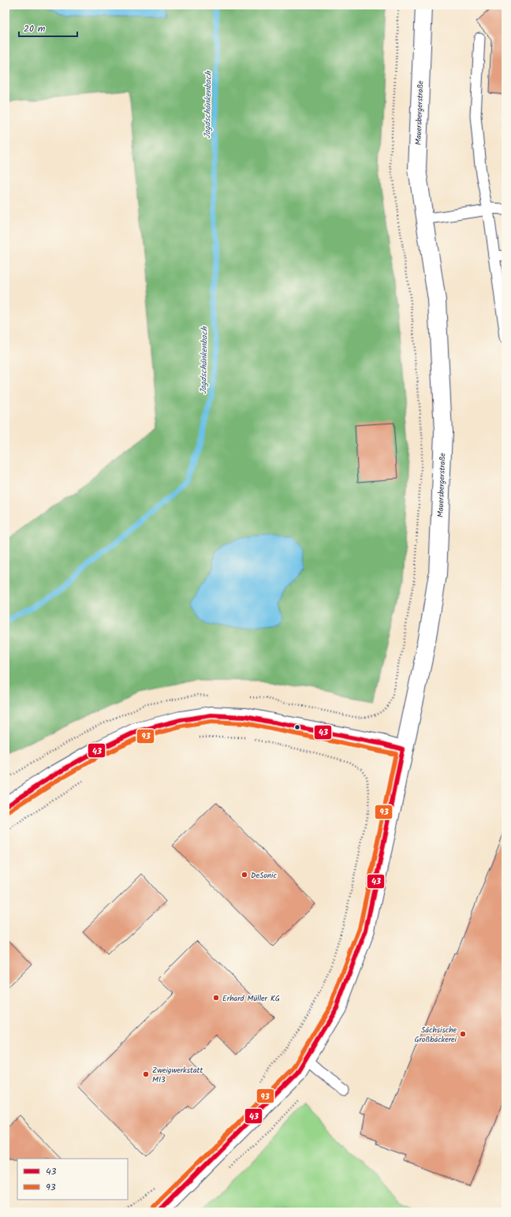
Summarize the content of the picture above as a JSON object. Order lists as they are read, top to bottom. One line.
{"streets":{"street":["Mauersbergerstraße"]},"water":["Jagdschänkenbach"],"places":["DeSonic","Erhard Müller KG","Sächsische Großbäckerei","Zweigwerkstatt M13"],"lines":["transit line 43","transit line 93"],"legend":["43","93"],"scale_bar":"20 m"}
